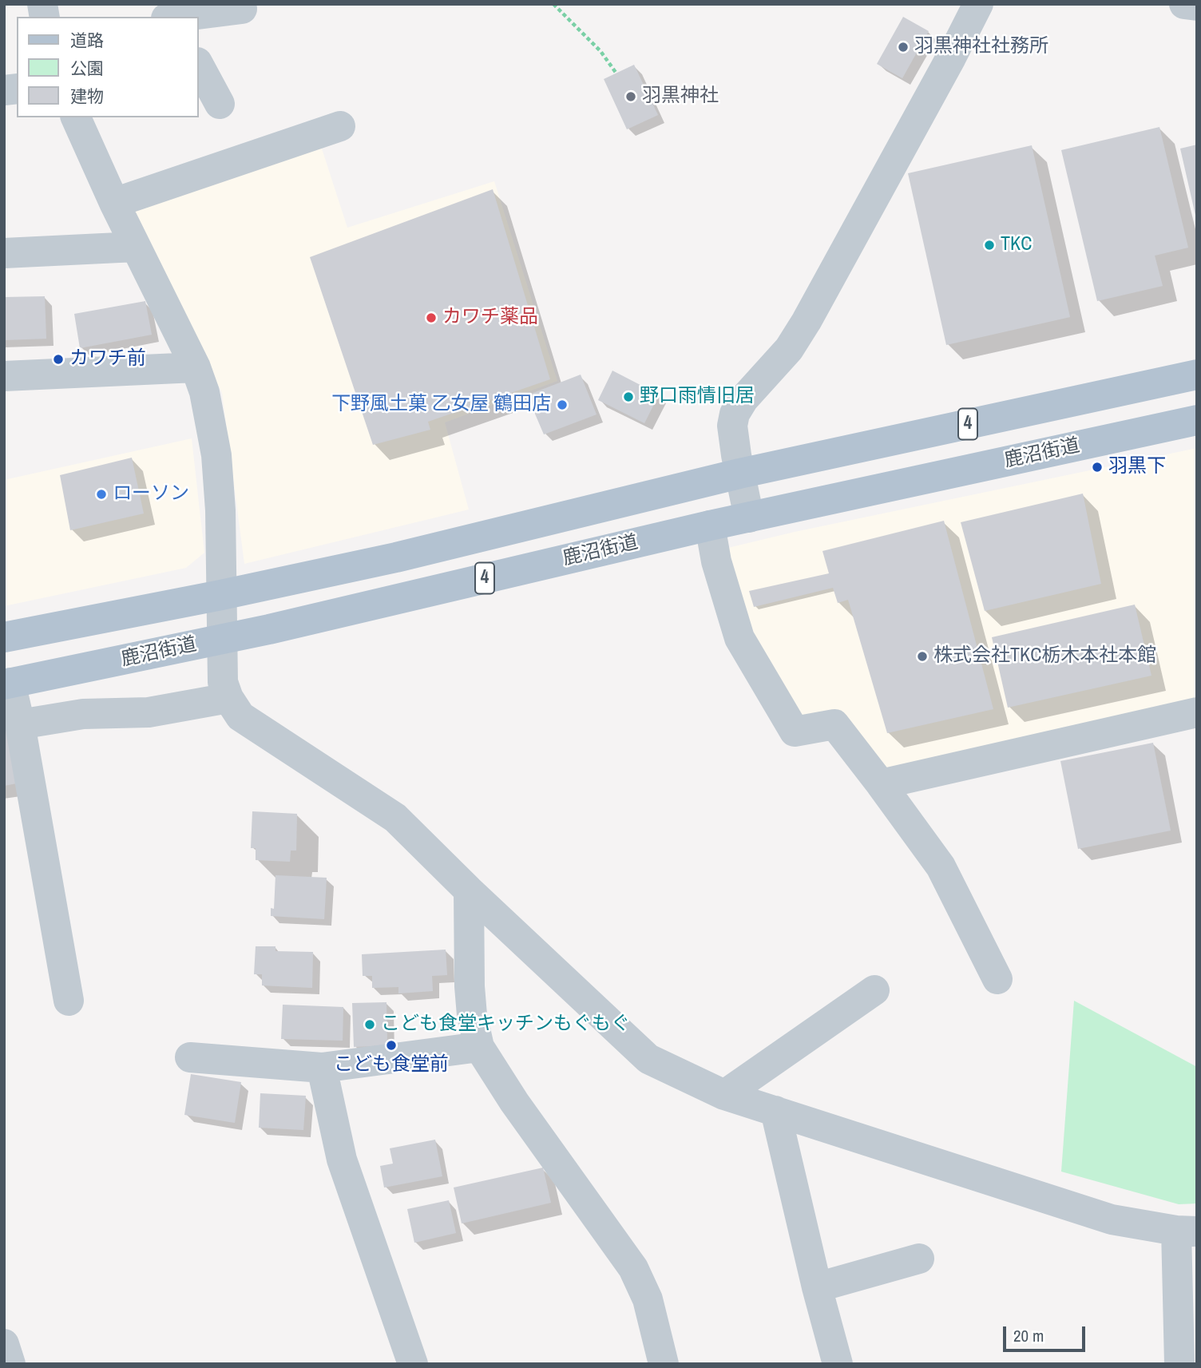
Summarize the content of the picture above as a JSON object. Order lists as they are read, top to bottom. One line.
{"streets":{"main road":["4","鹿沼街道"]},"places":["羽黒神社社務所","羽黒神社","TKC","カワチ薬品","カワチ前","野口雨情旧居","下野風土菓 乙女屋 鶴田店","羽黒下","ローソン","株式会社TKC栃木本社本館","こども食堂キッチンもぐもぐ","こども食堂前"],"legend":["道路","公園","建物"],"scale_bar":"20 m"}
